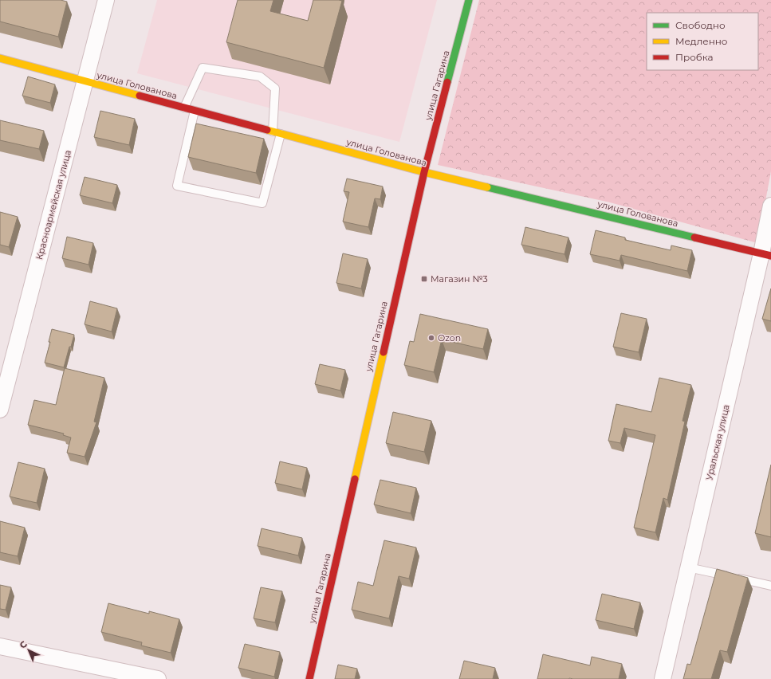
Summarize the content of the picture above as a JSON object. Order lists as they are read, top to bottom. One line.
{"streets":{"street":["улица Голованова","улица Гагарина","Красноармейская улица","Уральская улица"]},"crossings":[["улица Голованова","улица Гагарина"],["улица Голованова","Красноармейская улица"],["улица Голованова","Уральская улица"]],"places":{"transit":["Магазин №3"],"other":["Ozon"]},"legend":["Свободно","Медленно","Пробка"],"north":"top left"}
